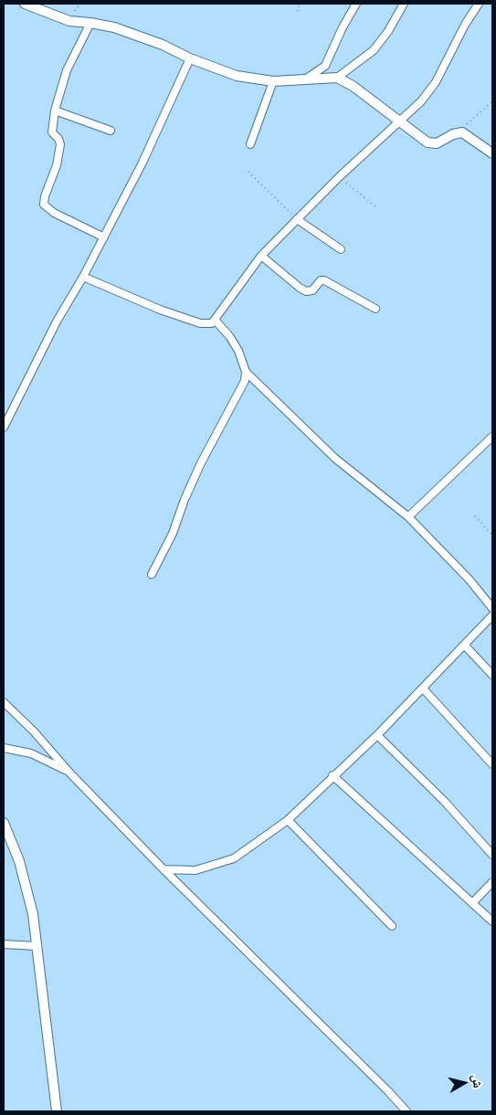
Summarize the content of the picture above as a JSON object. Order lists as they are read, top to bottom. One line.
{"north":"right"}
